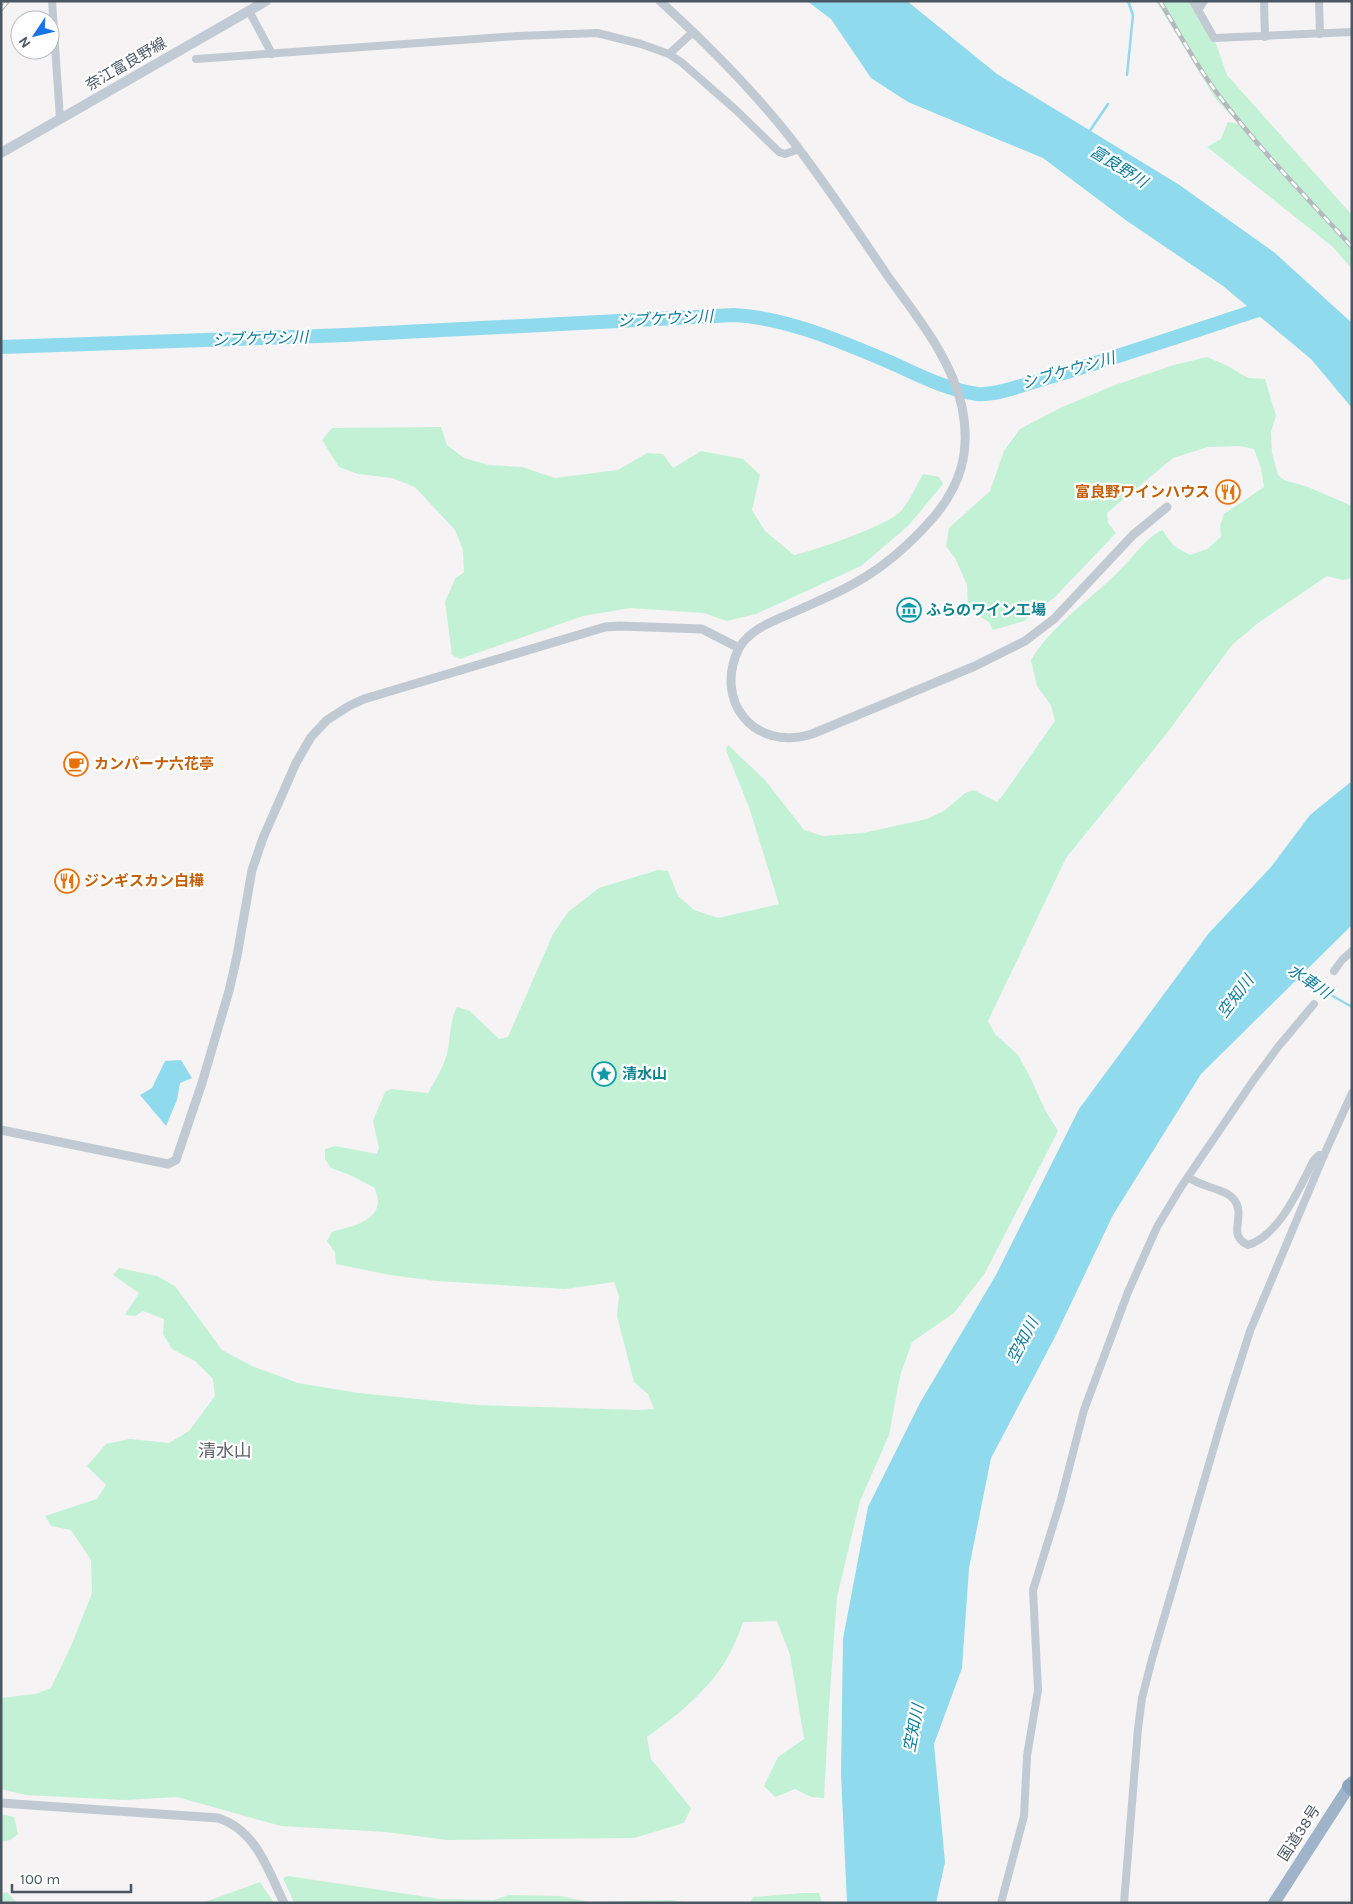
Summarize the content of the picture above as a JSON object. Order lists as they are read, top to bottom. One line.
{"streets":{"highway":["国道38号"],"main road":["奈江富良野線"]},"districts":["清水山"],"water":["富良野川","シブケウシ川","水車川","空知川"],"places":{"restaurant":["富良野ワインハウス","ジンギスカン白樺"],"museum":["ふらのワイン工場"],"cafe":["カンパーナ六花亭"],"place":["清水山"]},"scale_bar":"100 m","north":"bottom left"}
